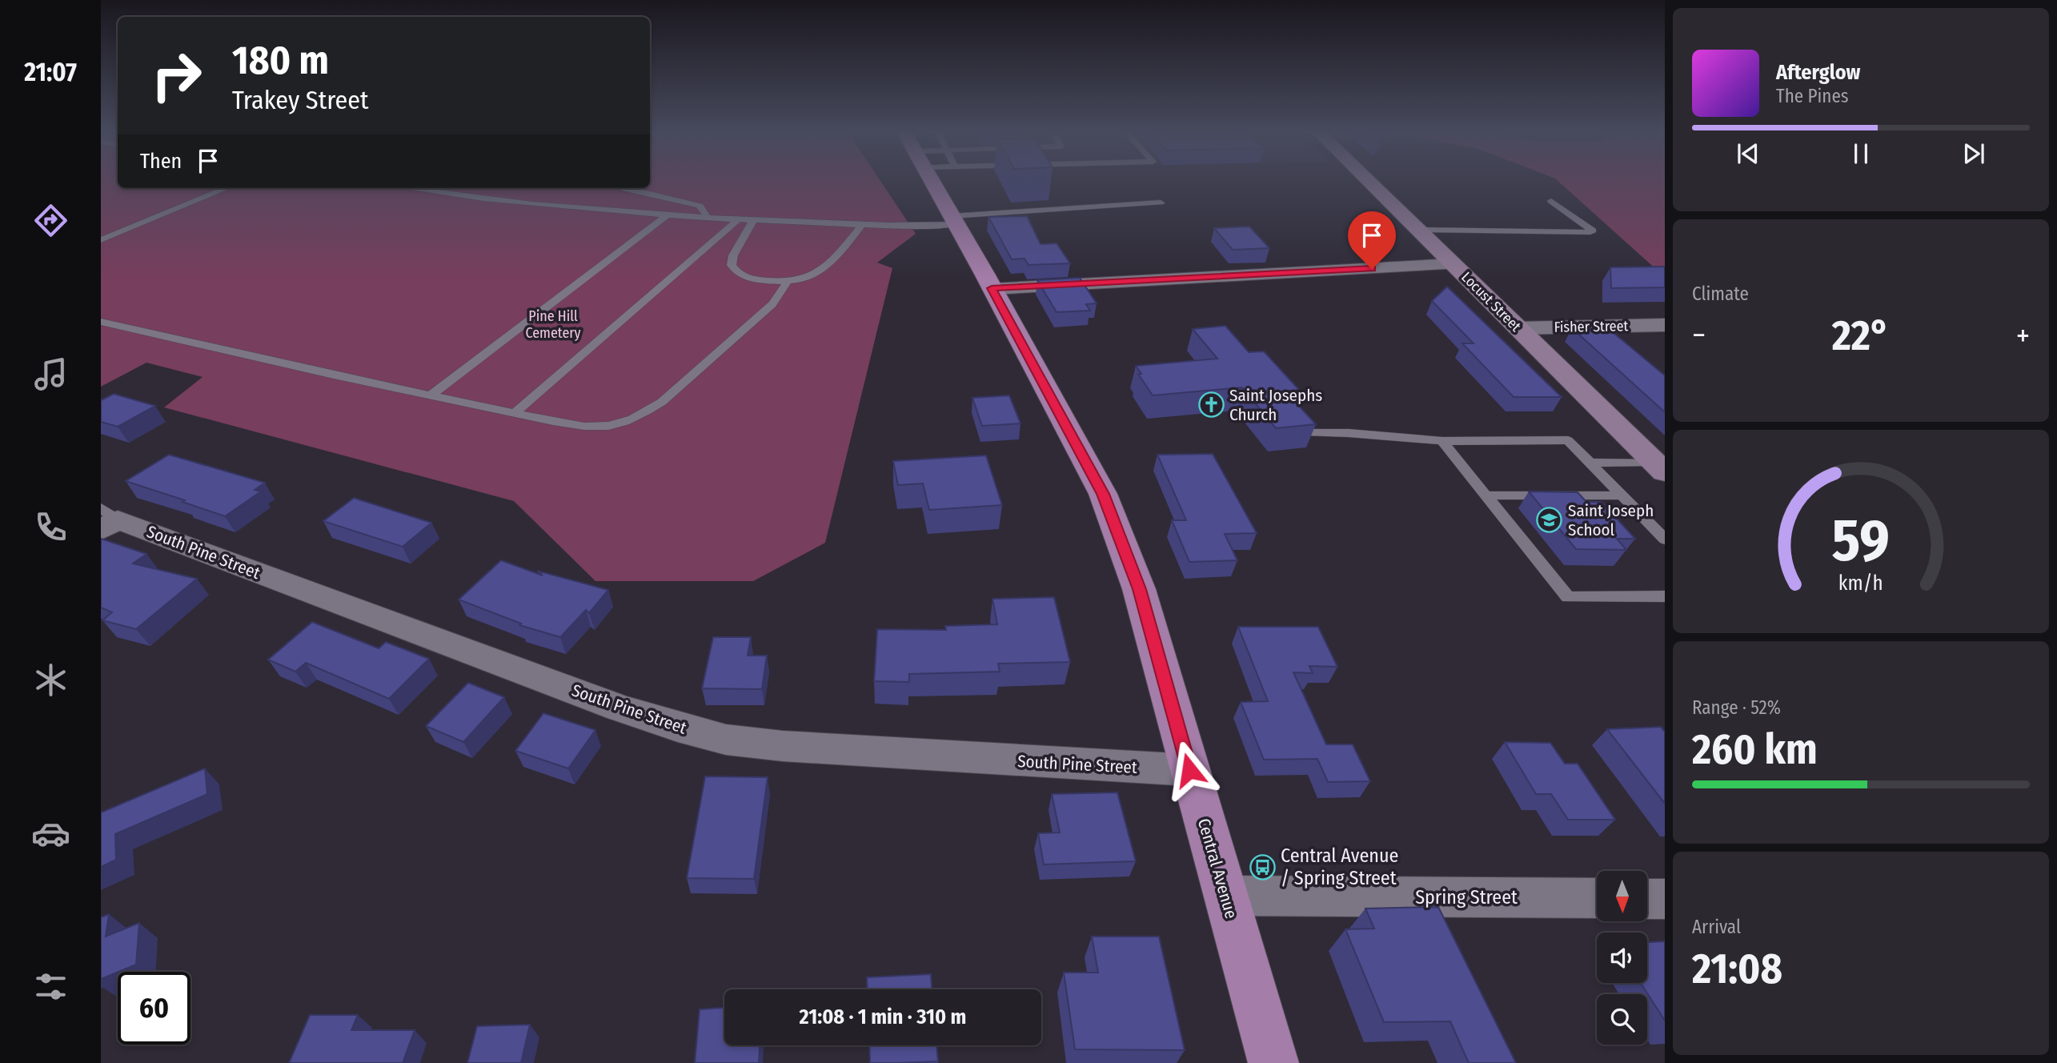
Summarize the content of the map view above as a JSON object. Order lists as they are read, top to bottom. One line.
{"streets":{"main road":["Central Avenue"],"street":["Locust Street","Fisher Street","South Pine Street","Spring Street"]},"crossings":[["Locust Street","Fisher Street"],["South Pine Street","Central Avenue"],["Central Avenue","Spring Street"]],"parks":["Pine Hill Cemetery"],"places":{"church":["Saint Josephs Church"],"school or university":["Saint Joseph School"],"bus stop":["Central Avenue / Spring Street"]},"north":"bottom","page":{"tabs":"21:07","turn":["180 m","Trakey Street"],"song":["Afterglow","The Pines"],"then":"Then","tile":["Climate",["Range · 52%","260 km"],["Arrival","21:08"]],"heat":["−","22°","+"],"limit":"60","trip":"21:08 · 1 min · 310 m","gauge":["59","km/h"]}}
